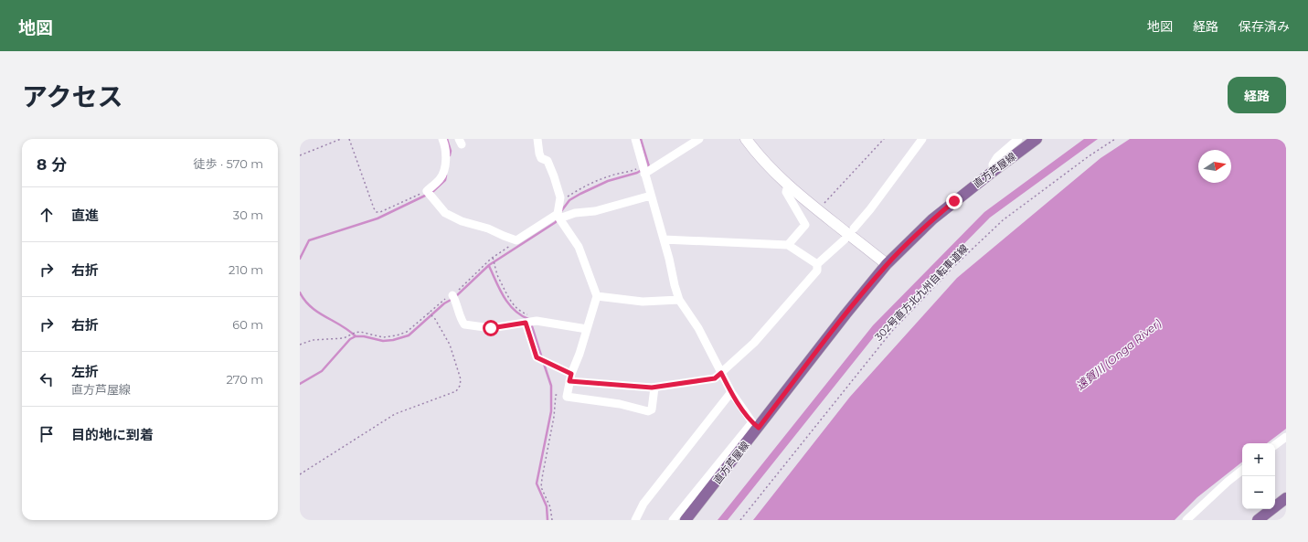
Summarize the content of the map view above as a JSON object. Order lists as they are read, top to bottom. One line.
{"streets":{"main road":["直方芦屋線"],"path":["302号直方北九州自転車道線"]},"water":["遠賀川 (Onga River)"],"north":"right","page":{"header":"地図","nav":["地図","経路","保存済み"],"title":"アクセス","buttons":"経路","heading":["8 分","徒歩 · 570 m"],"list":[["直進","30 m"],["右折","210 m"],["右折","60 m"],["左折","直方芦屋線","270 m"],"目的地に到着"],"map_buttons":["+","−"]}}
